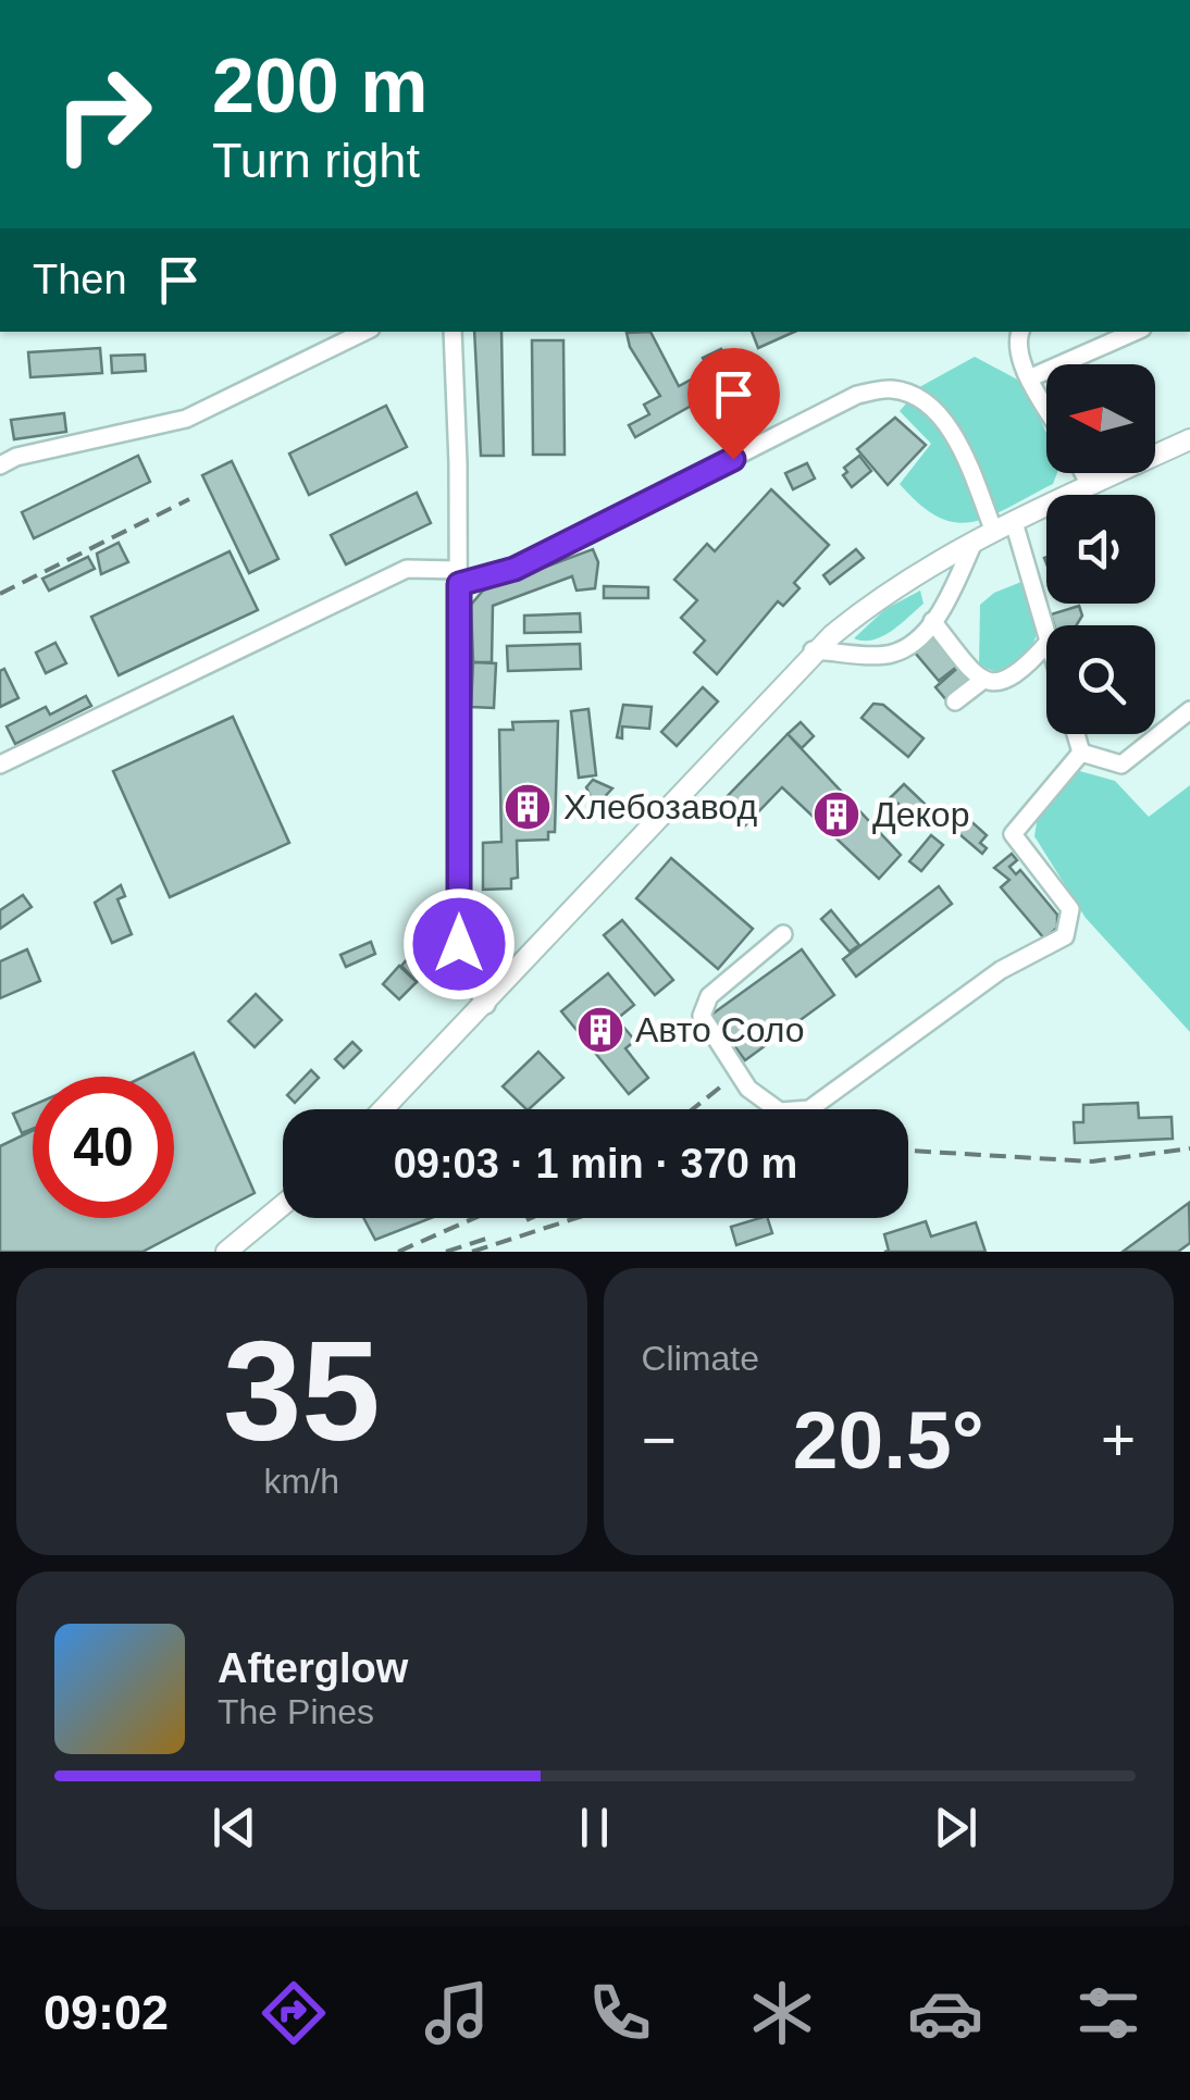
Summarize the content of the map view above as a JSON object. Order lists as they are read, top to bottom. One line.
{"places":{"building":["Хлебозавод","Декор","Авто Соло"]},"north":"left","page":{"turn":["200 m","Turn right"],"then":"Then","limit":"40","trip":"09:03 · 1 min · 370 m","tile":[["35","km/h"],"Climate"],"heat":["−","20.5°","+"],"song":["Afterglow","The Pines"],"tabs":"09:02"}}
